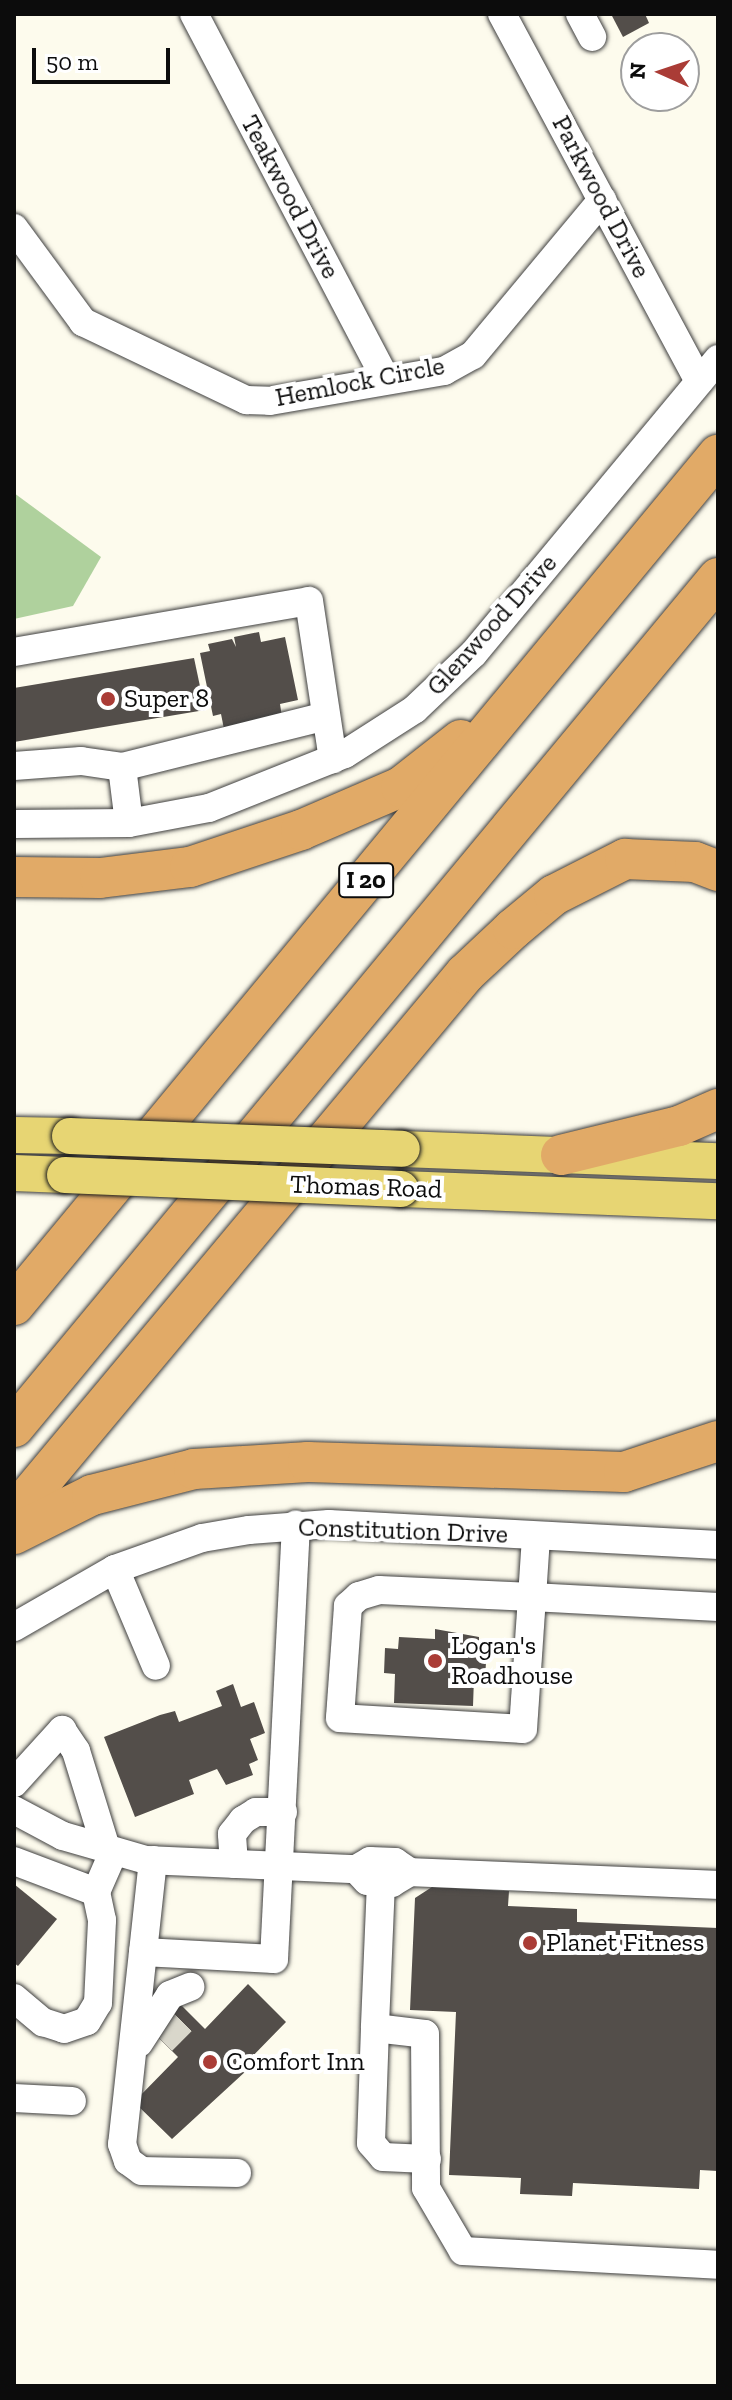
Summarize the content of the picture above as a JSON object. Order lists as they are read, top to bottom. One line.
{"streets":{"highway":["I 20"],"main road":["Thomas Road"],"street":["Teakwood Drive","Parkwood Drive","Hemlock Circle","Glenwood Drive","Constitution Drive"]},"crossings":[["Teakwood Drive","Hemlock Circle"],["Parkwood Drive","Hemlock Circle"],["Parkwood Drive","Glenwood Drive"]],"places":["Super 8","Logan's Roadhouse","Planet Fitness","Comfort Inn"],"scale_bar":"50 m","north":"left"}
